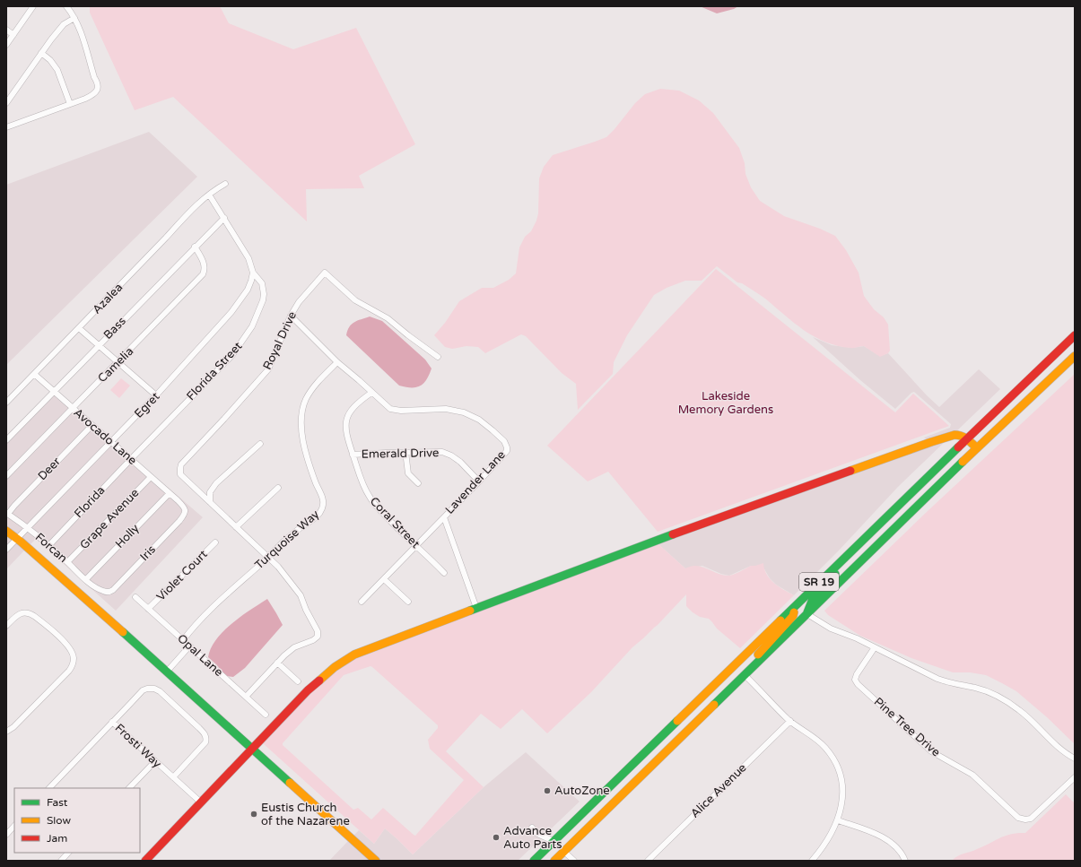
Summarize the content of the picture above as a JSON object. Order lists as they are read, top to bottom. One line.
{"streets":{"main road":["SR 19"],"street":["Azalea","Bass","Royal Drive","Camelia","Florida Street","Egret","Avocado Lane","Emerald Drive","Deer","Lavender Lane","Florida","Grape Avenue","Coral Street","Holly","Turquoise Way","Forcan","Iris","Violet Court","Opal Lane","Pine Tree Drive","Frosti Way","Alice Avenue"]},"crossings":[["Azalea","Florida Street"],["Azalea","Avocado Lane"],["Bass","Camelia"],["Bass","Florida Street"],["Bass","Avocado Lane"],["Royal Drive","Lavender Lane"],["Royal Drive","Turquoise Way"],["Camelia","Avocado Lane"],["Florida Street","Egret"],["Florida Street","Avocado Lane"],["Florida Street","Florida"],["Egret","Avocado Lane"],["Egret","Forcan"],["Avocado Lane","Deer"],["Avocado Lane","Florida"],["Avocado Lane","Grape Avenue"],["Avocado Lane","Holly"],["Avocado Lane","Iris"],["Emerald Drive","Lavender Lane"],["Emerald Drive","Coral Street"],["Deer","Forcan"],["Lavender Lane","Coral Street"],["Lavender Lane","Turquoise Way"],["Florida","Forcan"],["Grape Avenue","Forcan"],["Holly","Forcan"],["Turquoise Way","Opal Lane"],["Forcan","Iris"],["Violet Court","Opal Lane"]],"parks":["Lakeside Memory Gardens"],"places":["AutoZone","Eustis Church of the Nazarene","Advance Auto Parts"],"legend":["Fast","Slow","Jam"]}
